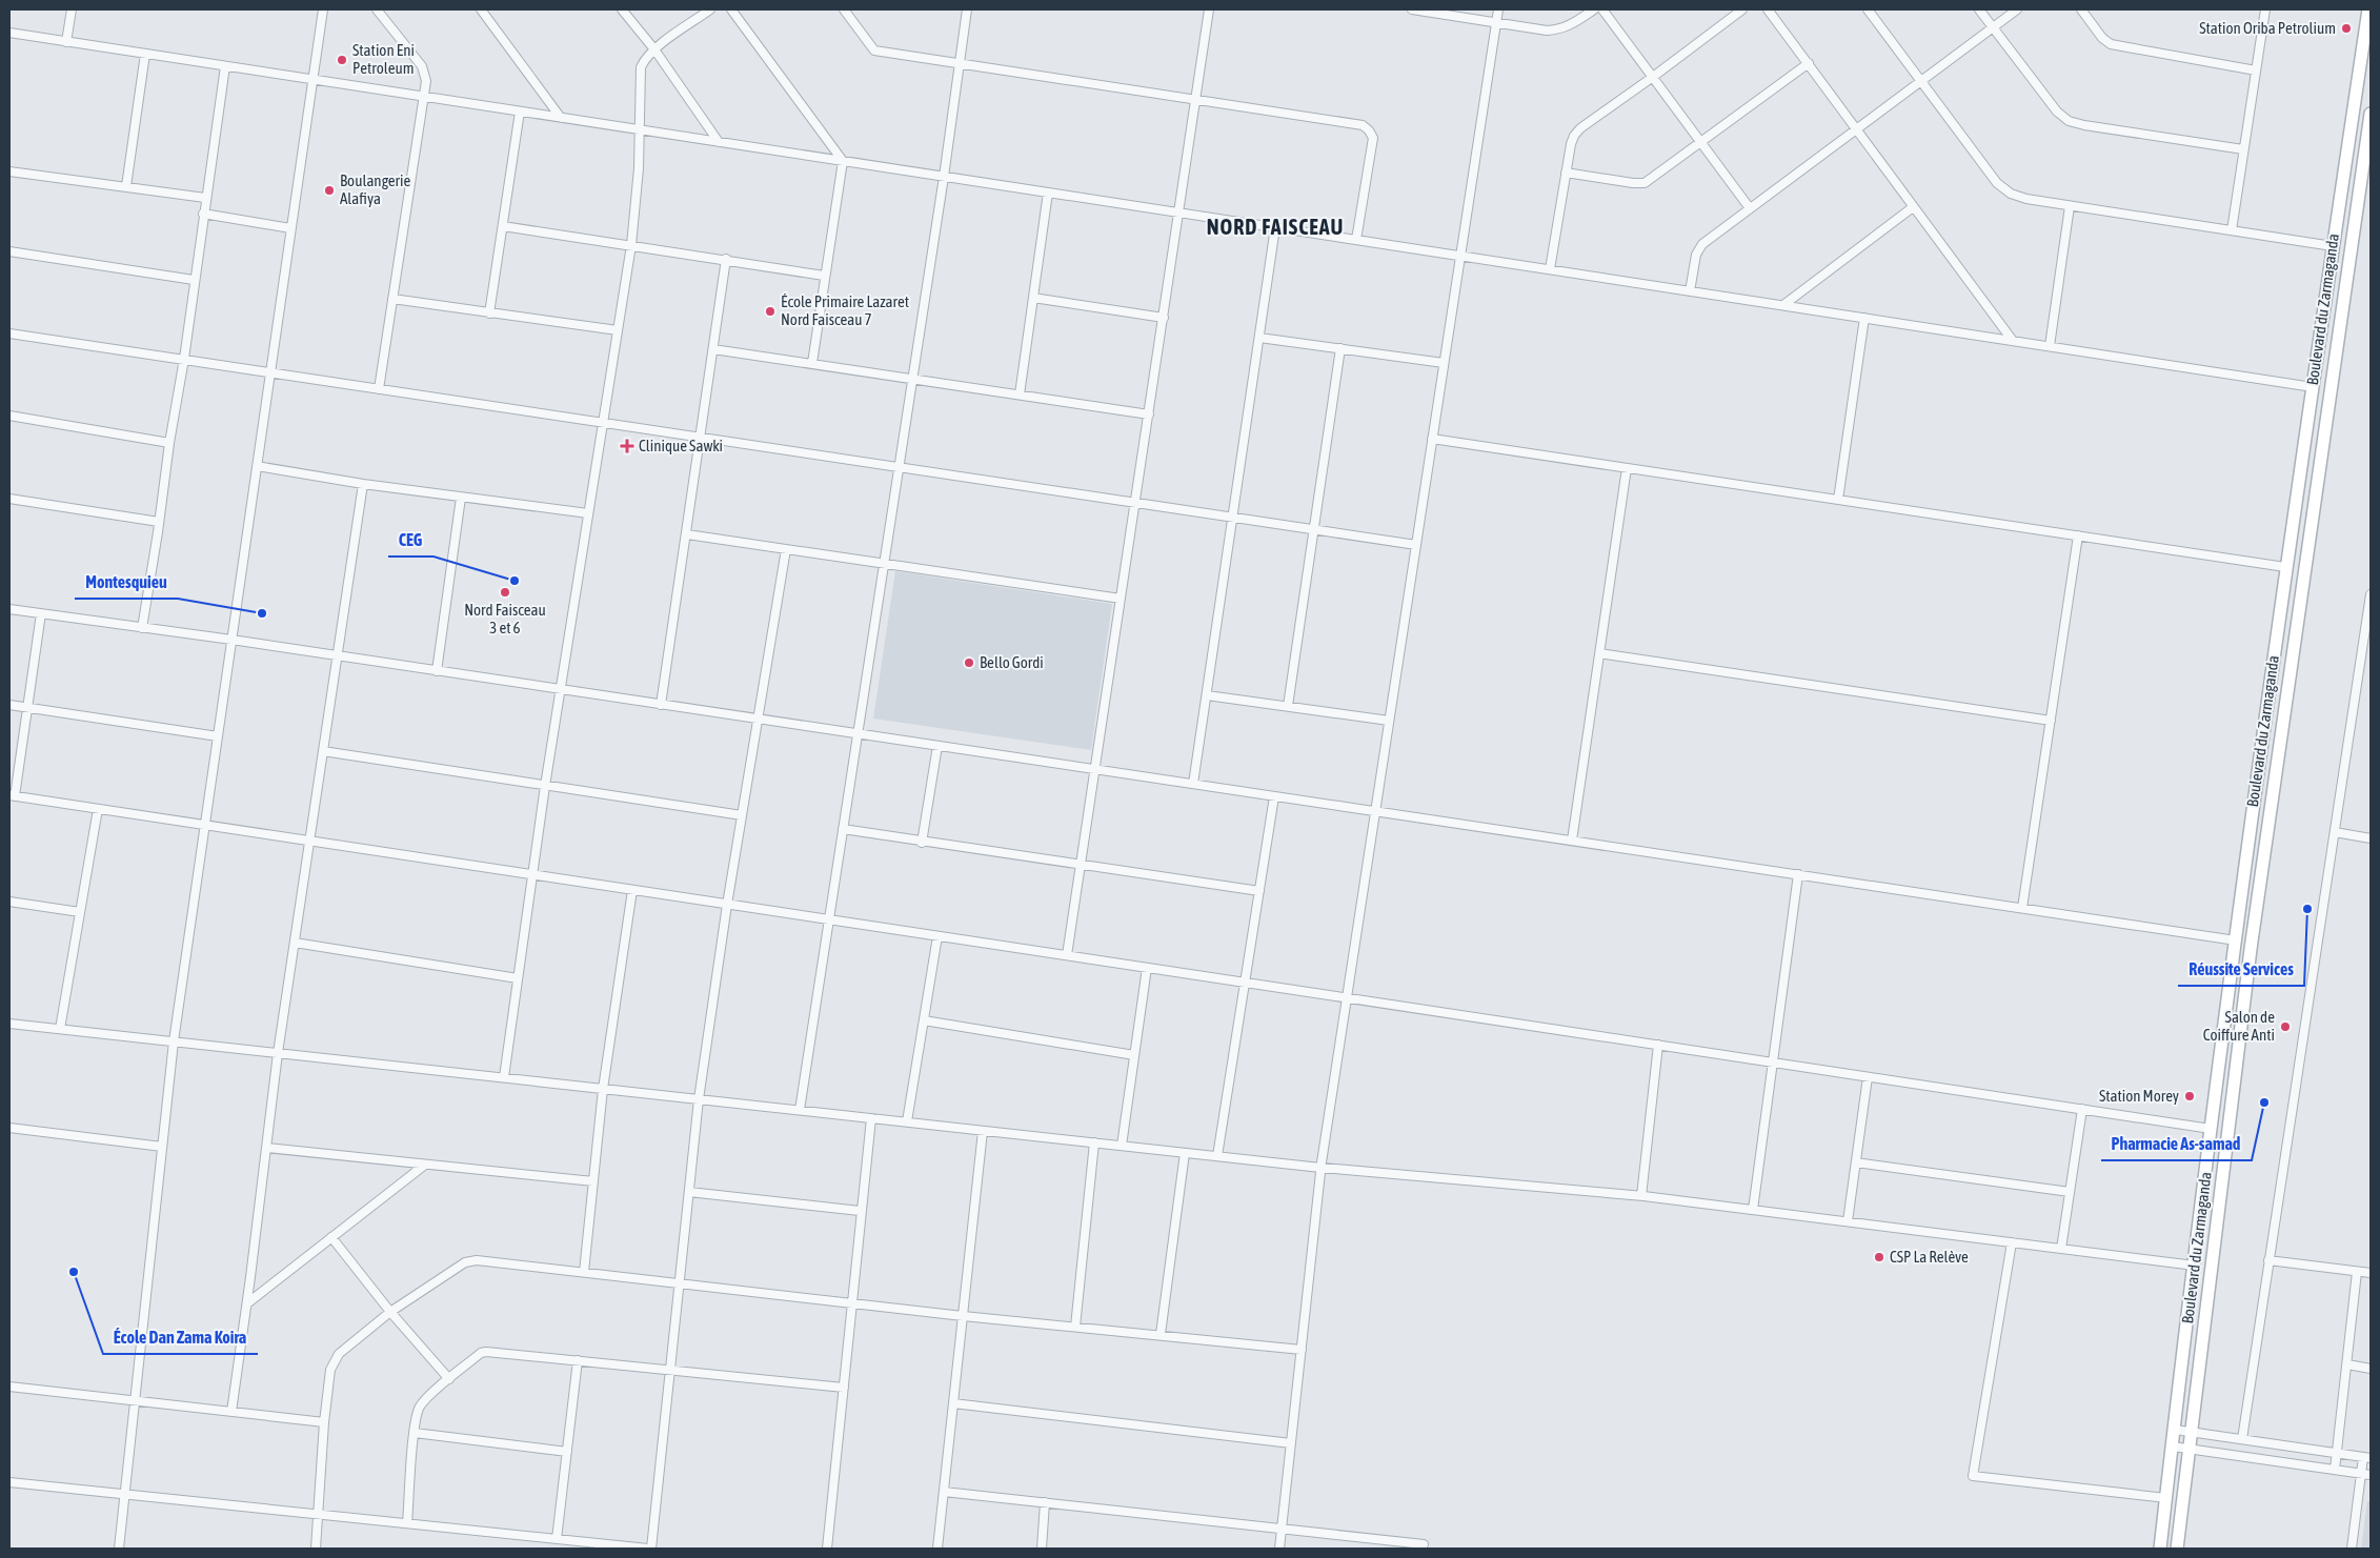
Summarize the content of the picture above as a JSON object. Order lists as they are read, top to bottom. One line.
{"streets":{"main road":["Boulevard du Zarmaganda"]},"districts":["NORD FAISCEAU"],"places":{"other":["Station Oriba Petrolium","Station Eni Petroleum","Boulangerie Alafiya","École Primaire Lazaret Nord Faisceau 7","CEG","Nord Faisceau 3 et 6","Montesquieu","Bello Gordi","Réussite Services","Salon de Coiffure Anti","Station Morey","Pharmacie As-samad","CSP La Relève","École Dan Zama Koira"],"health":["Clinique Sawki"]}}
